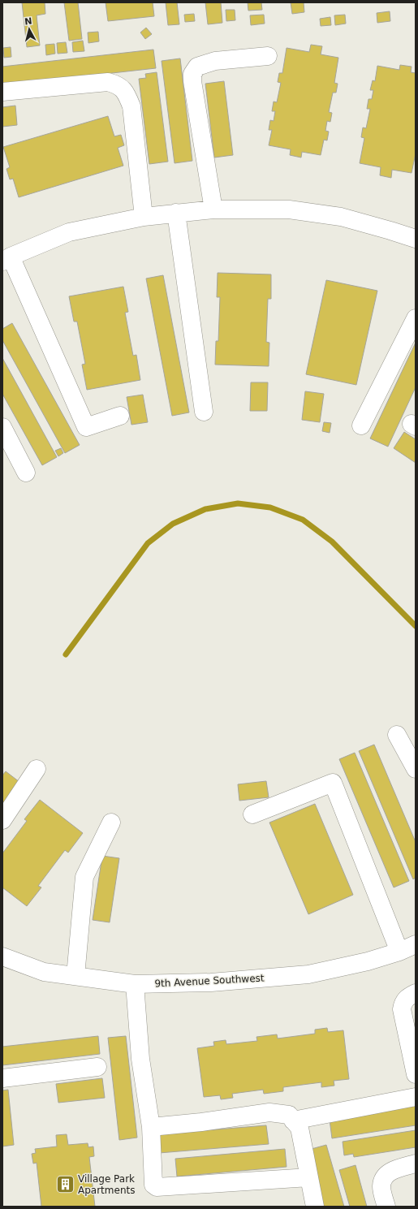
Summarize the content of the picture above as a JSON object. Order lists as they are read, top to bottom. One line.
{"streets":{"street":["9th Avenue Southwest"]},"places":{"building":["Village Park Apartments"]},"north":"top"}
